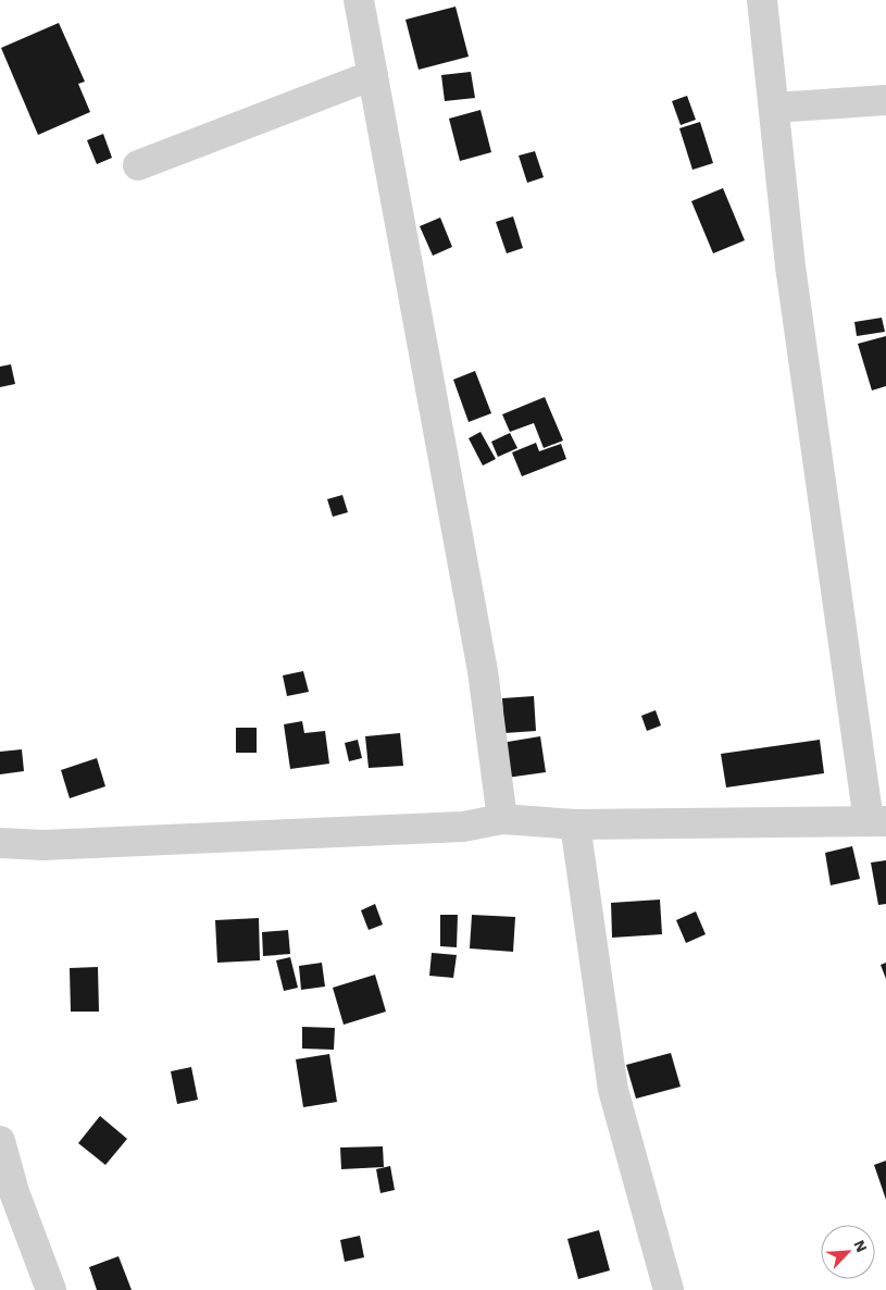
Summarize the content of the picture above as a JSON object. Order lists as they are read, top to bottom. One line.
{"north":"top right"}
